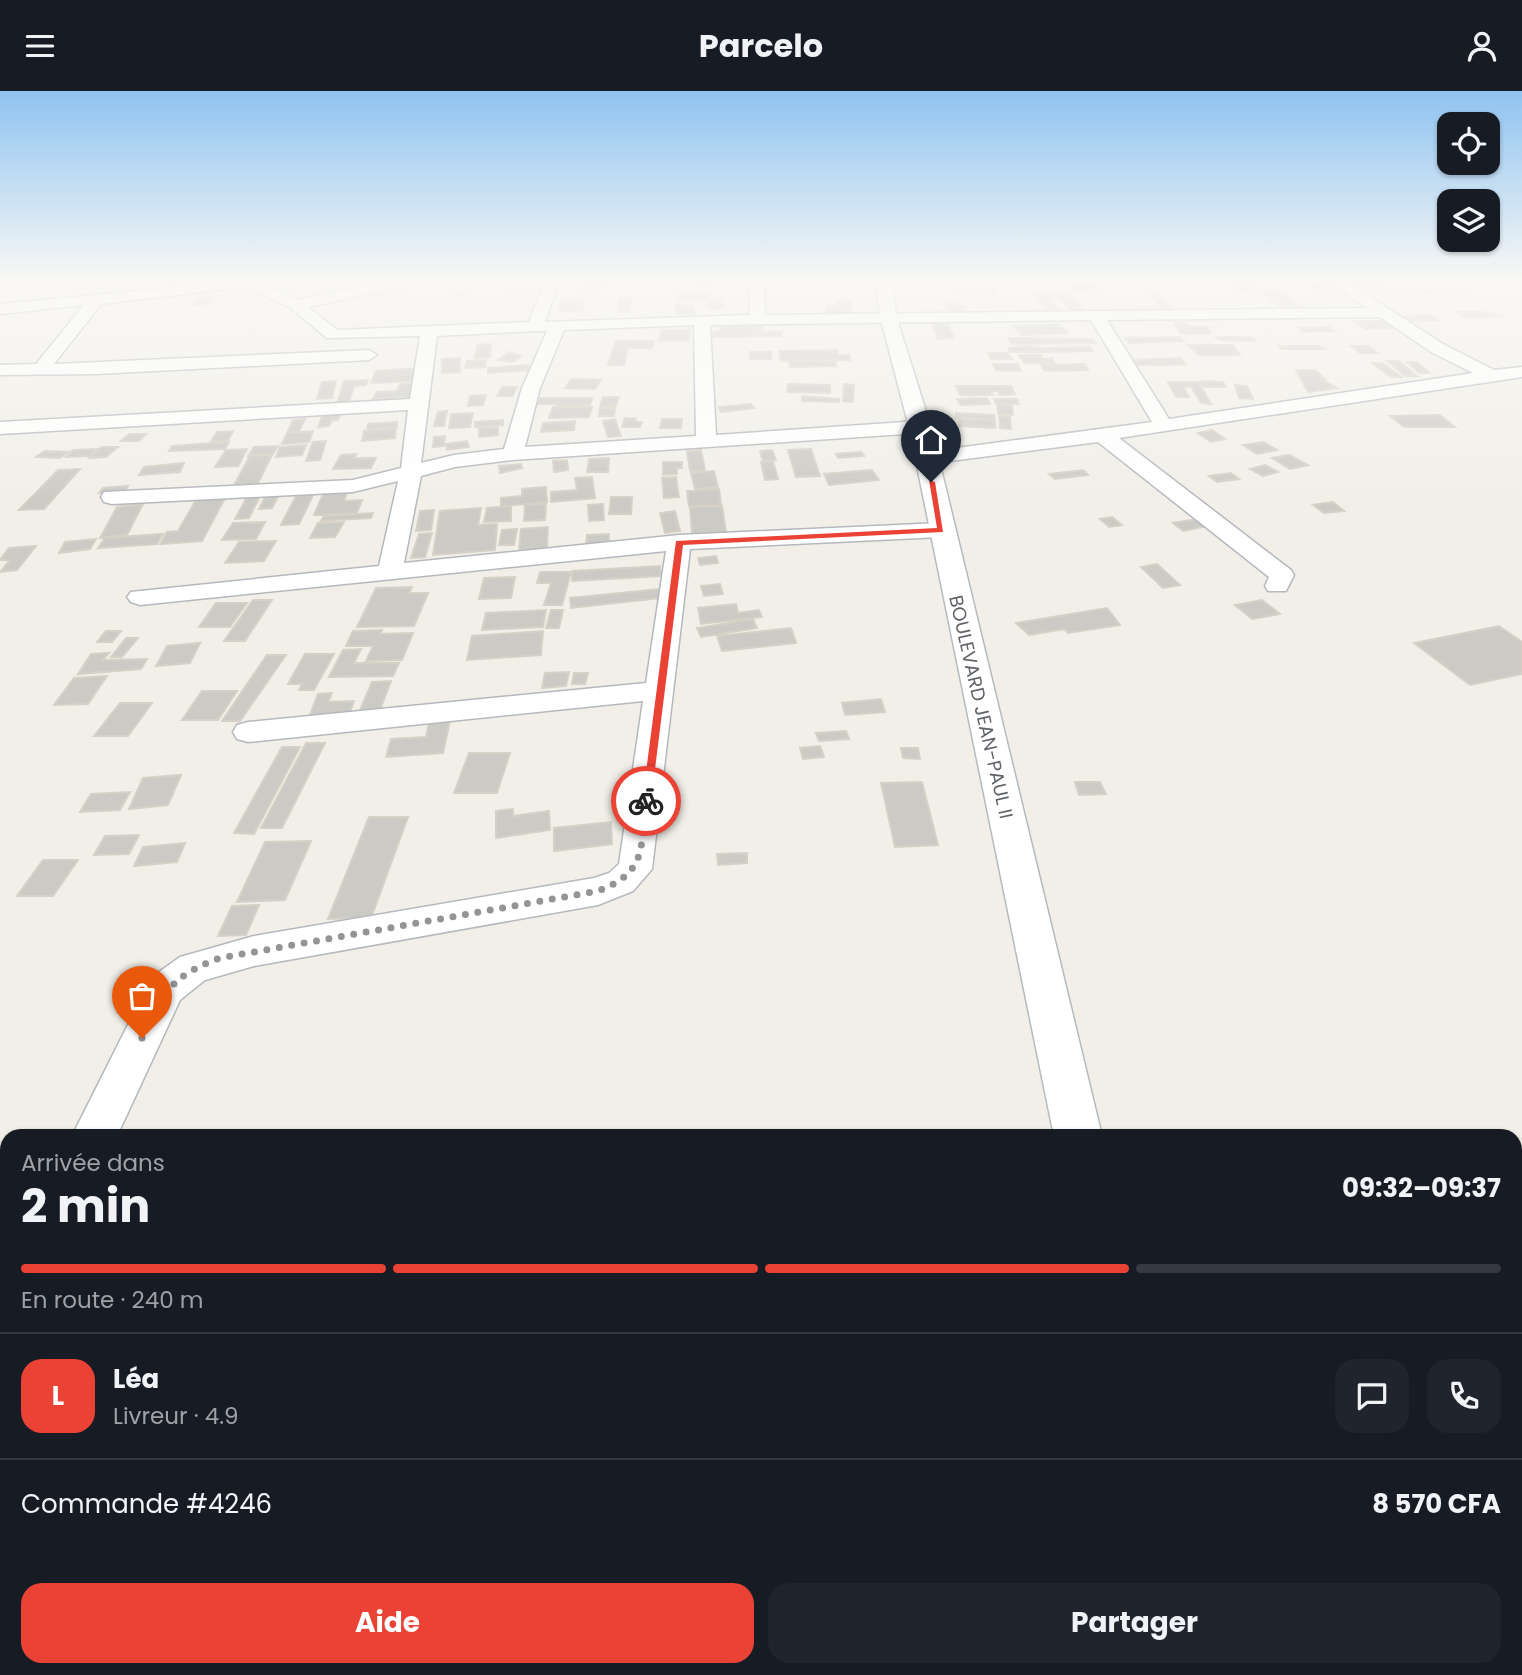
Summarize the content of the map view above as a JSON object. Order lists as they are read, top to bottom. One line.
{"streets":{"main road":["BOULEVARD JEAN-PAUL II"]},"page":{"header":"Parcelo","heading":["2 min","Arrivée dans","09:32–09:37"],"panel":["Léa","Livreur · 4.9","Commande #4246","8 570 CFA"],"bar":"En route · 240 m","round":"L","buttons":["Aide","Partager"]}}
